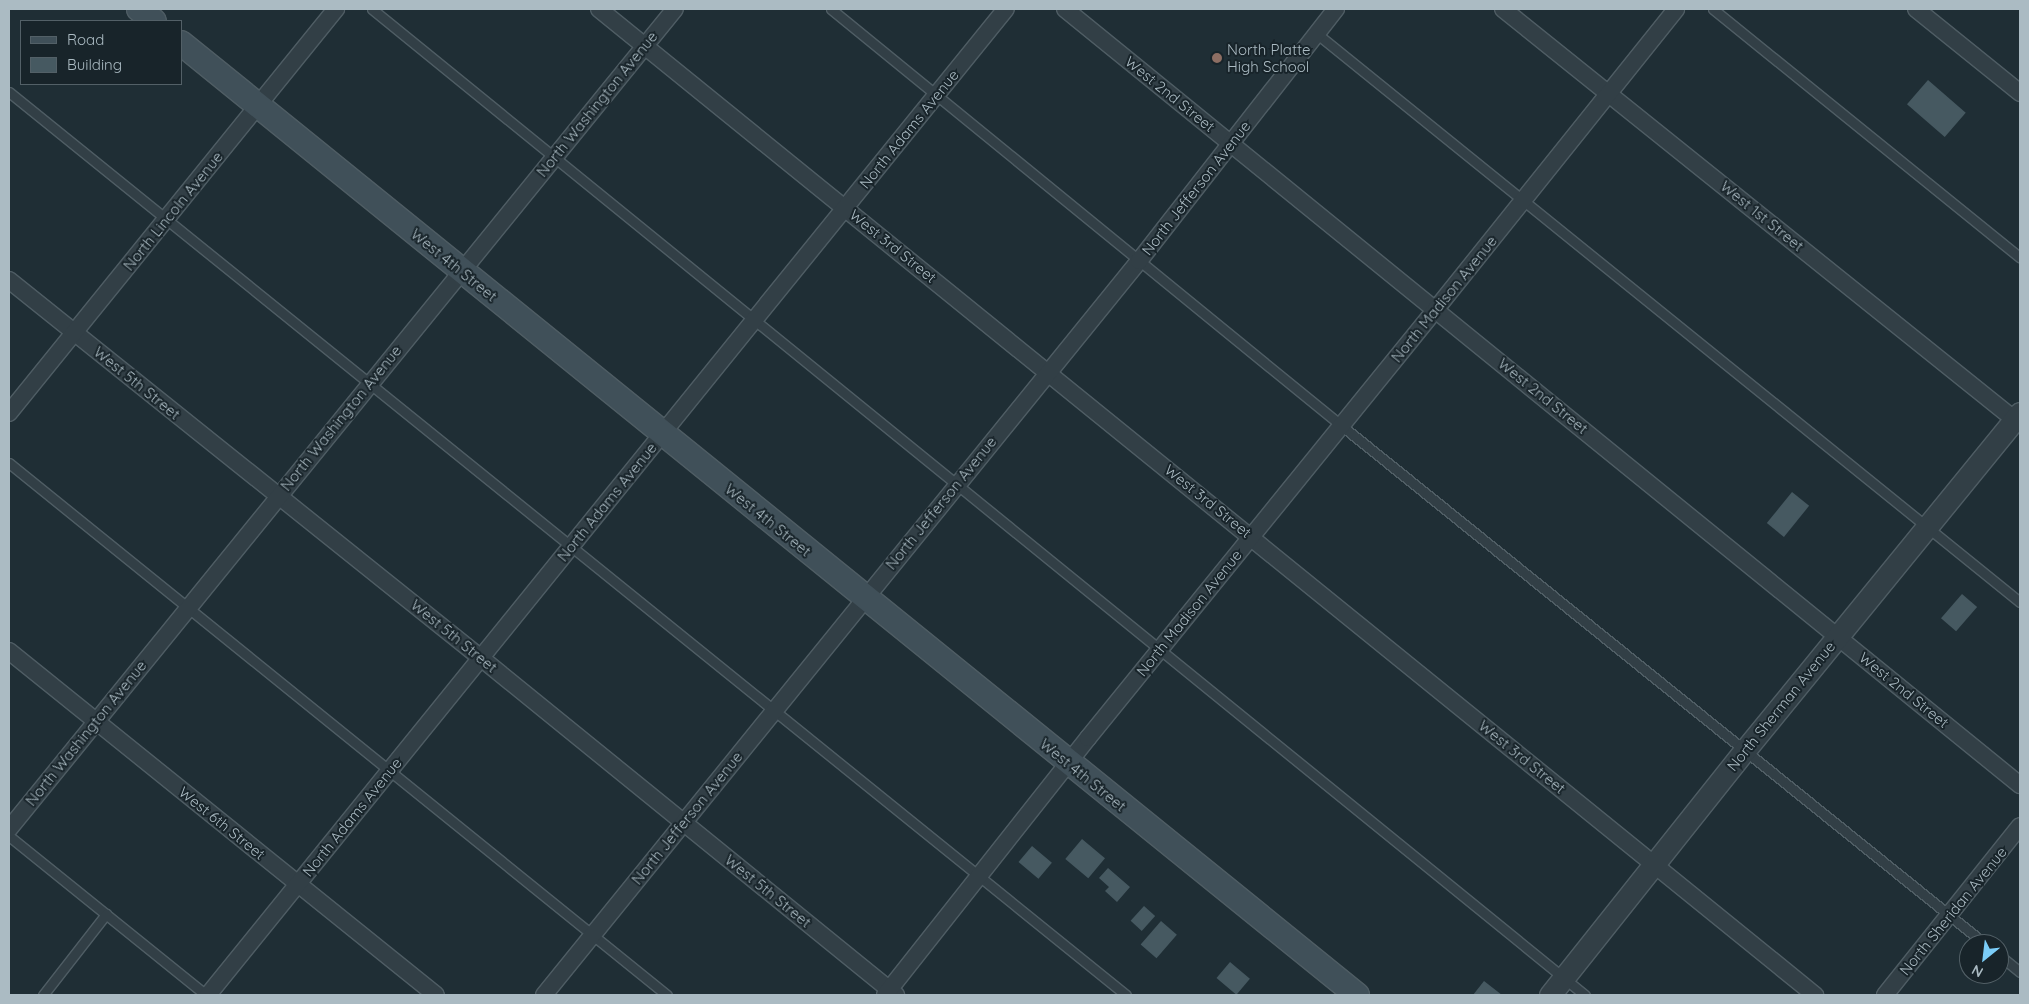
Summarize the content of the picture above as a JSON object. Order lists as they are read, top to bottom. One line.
{"streets":{"main road":["West 4th Street"],"street":["West 2nd Street","North Washington Avenue","North Adams Avenue","North Jefferson Avenue","North Lincoln Avenue","West 1st Street","West 3rd Street","North Madison Avenue","West 5th Street","North Sherman Avenue","West 6th Street","North Sheridan Avenue"]},"crossings":[["West 2nd Street","North Jefferson Avenue"],["West 2nd Street","North Madison Avenue"],["West 2nd Street","North Sherman Avenue"],["North Washington Avenue","West 3rd Street"],["North Washington Avenue","West 4th Street"],["North Washington Avenue","West 5th Street"],["North Washington Avenue","West 6th Street"],["North Adams Avenue","West 3rd Street"],["North Adams Avenue","West 4th Street"],["North Adams Avenue","West 5th Street"],["North Adams Avenue","West 6th Street"],["North Jefferson Avenue","West 3rd Street"],["North Jefferson Avenue","West 4th Street"],["North Jefferson Avenue","West 5th Street"],["North Lincoln Avenue","West 4th Street"],["North Lincoln Avenue","West 5th Street"],["West 1st Street","North Madison Avenue"],["West 1st Street","North Sherman Avenue"],["West 3rd Street","North Madison Avenue"],["West 3rd Street","North Sherman Avenue"],["West 4th Street","North Madison Avenue"],["North Madison Avenue","West 5th Street"]],"places":["North Platte High School"],"legend":["Road","Building"],"north":"bottom left"}
